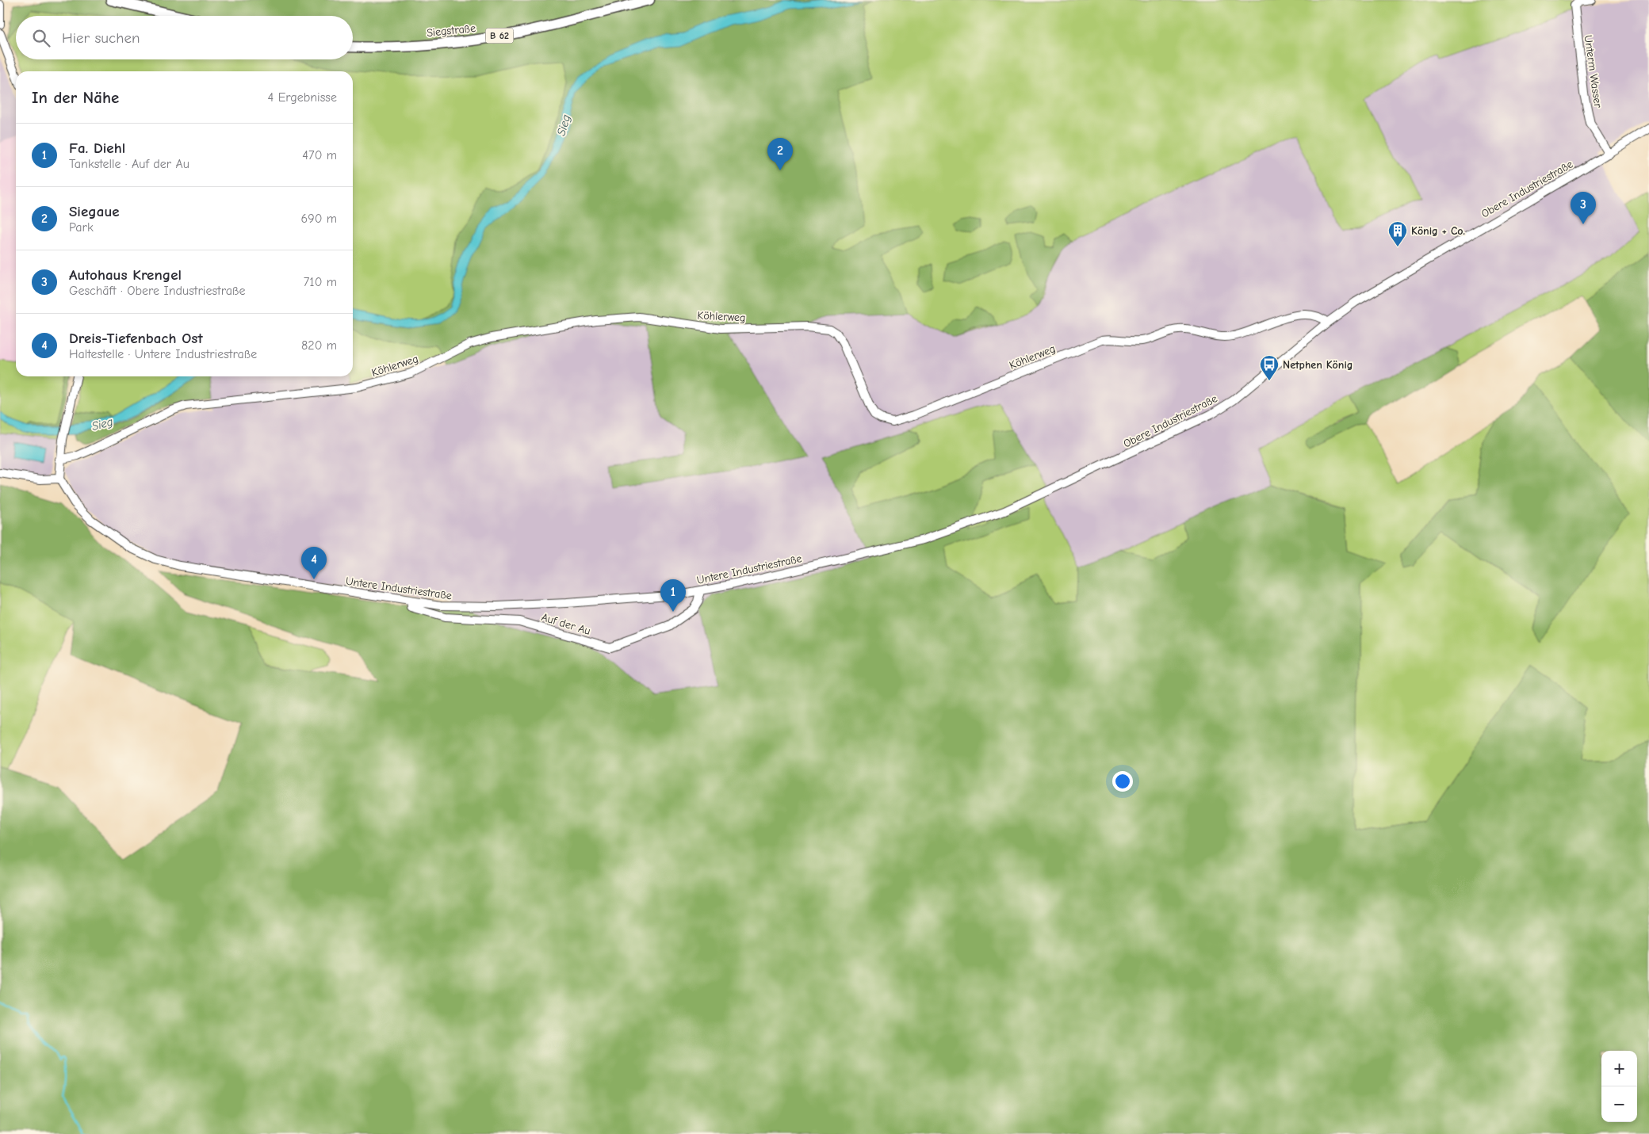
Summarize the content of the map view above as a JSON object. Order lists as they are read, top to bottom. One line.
{"streets":{"main road":["Siegstraße","B 62"],"street":["Unterm Wasser","Obere Industriestraße","Köhlerweg","Untere Industriestraße","Auf der Au"]},"crossings":[["Unterm Wasser","Obere Industriestraße"],["Obere Industriestraße","Köhlerweg"],["Obere Industriestraße","Untere Industriestraße"],["Untere Industriestraße","Auf der Au"]],"water":["Sieg"],"places":{"building":["König + Co."],"bus stop":["Netphen König"]},"page":{"search":"Hier suchen","heading":["In der Nähe","4 Ergebnisse"],"list":[{"mark":"1","name":"Fa. Diehl","note":"Tankstelle · Auf der Au","value":"470 m"},{"mark":"2","name":"Siegaue","note":"Park","value":"690 m"},{"mark":"3","name":"Autohaus Krengel","note":"Geschäft · Obere Industriestraße","value":"710 m"},{"mark":"4","name":"Dreis-Tiefenbach Ost","note":"Haltestelle · Untere Industriestraße","value":"820 m"}],"pins":["2","3","4","1"],"map_buttons":["+","−"]}}
